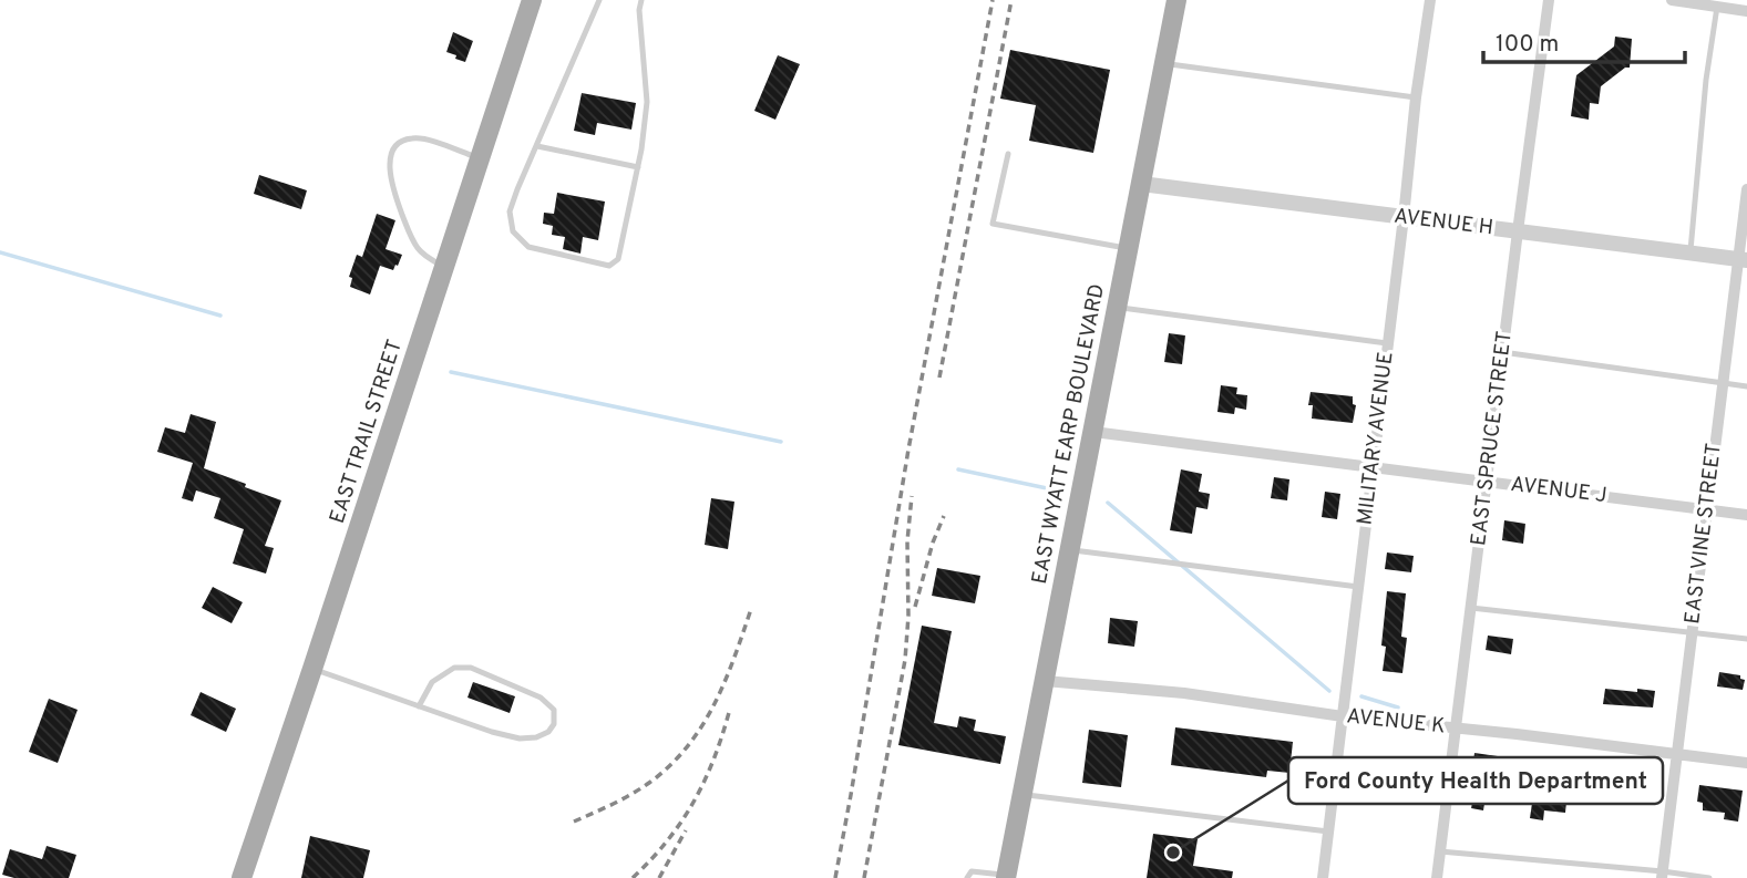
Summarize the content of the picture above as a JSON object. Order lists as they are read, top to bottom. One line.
{"streets":{"main road":["EAST TRAIL STREET","EAST WYATT EARP BOULEVARD"],"street":["AVENUE H","MILITARY AVENUE","EAST SPRUCE STREET","AVENUE J","EAST VINE STREET","AVENUE K"]},"crossings":[["AVENUE H","EAST WYATT EARP BOULEVARD"],["AVENUE H","MILITARY AVENUE"],["AVENUE H","EAST SPRUCE STREET"],["AVENUE H","EAST VINE STREET"],["EAST WYATT EARP BOULEVARD","AVENUE J"],["EAST WYATT EARP BOULEVARD","AVENUE K"],["MILITARY AVENUE","AVENUE J"],["MILITARY AVENUE","AVENUE K"],["EAST SPRUCE STREET","AVENUE J"],["EAST SPRUCE STREET","AVENUE K"],["AVENUE J","EAST VINE STREET"],["EAST VINE STREET","AVENUE K"]],"places":["Ford County Health Department"],"scale_bar":"100 m"}
